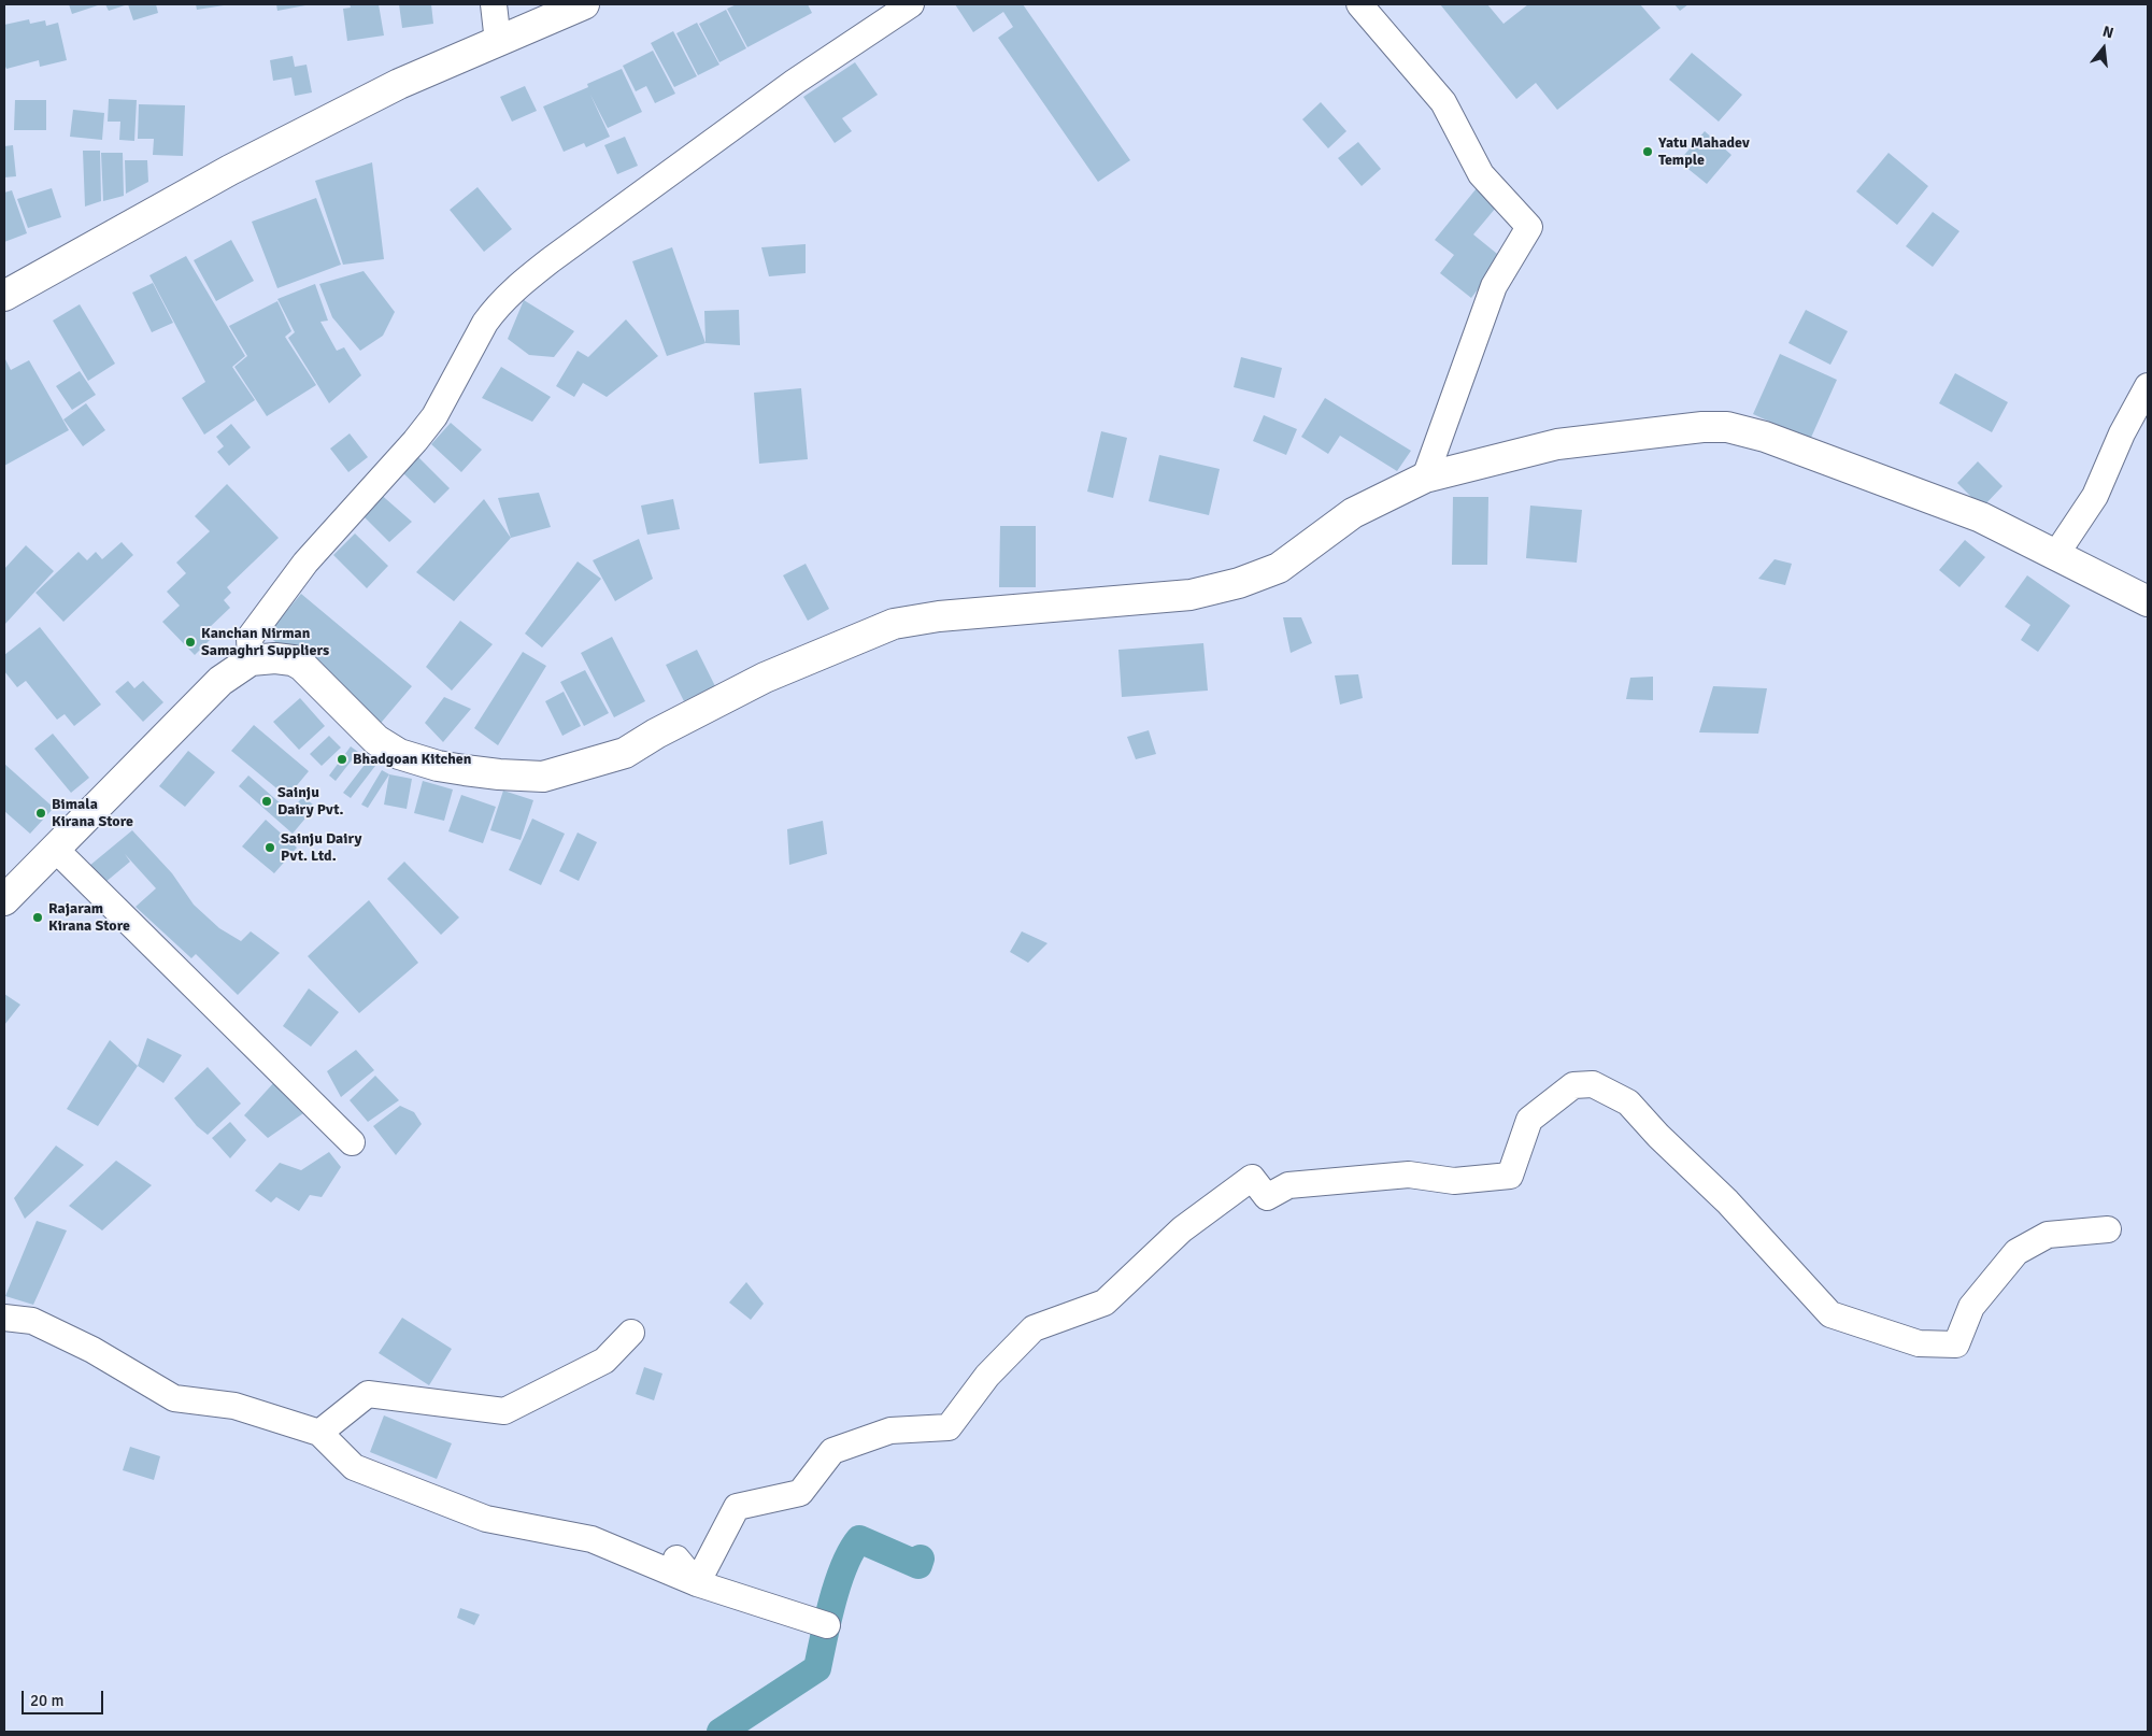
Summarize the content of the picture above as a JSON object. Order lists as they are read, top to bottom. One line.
{"places":["Yatu Mahadev Temple","Kanchan Nirman Samaghri Suppliers","Bhadgoan Kitchen","Sainju Dairy Pvt.","Bimala Kirana Store","Sainju Dairy Pvt. Ltd.","Rajaram Kirana Store"],"scale_bar":"20 m","north":"top"}
